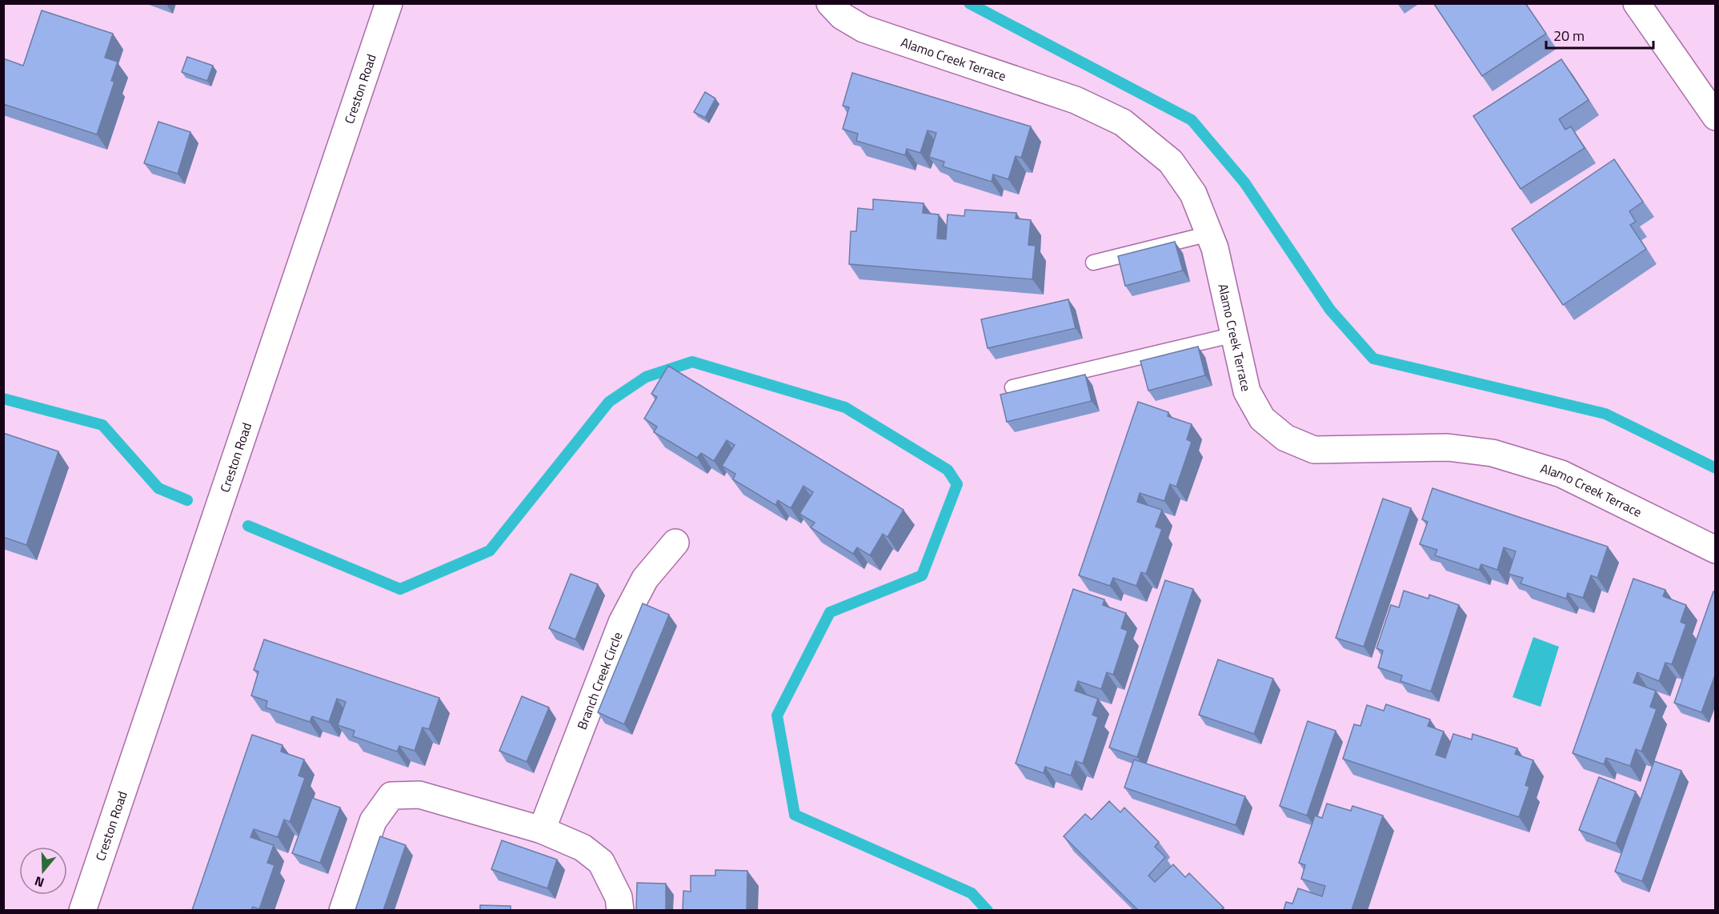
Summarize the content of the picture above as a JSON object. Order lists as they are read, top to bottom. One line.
{"streets":{"street":["Alamo Creek Terrace","Creston Road","Branch Creek Circle"]},"scale_bar":"20 m","north":"bottom"}
